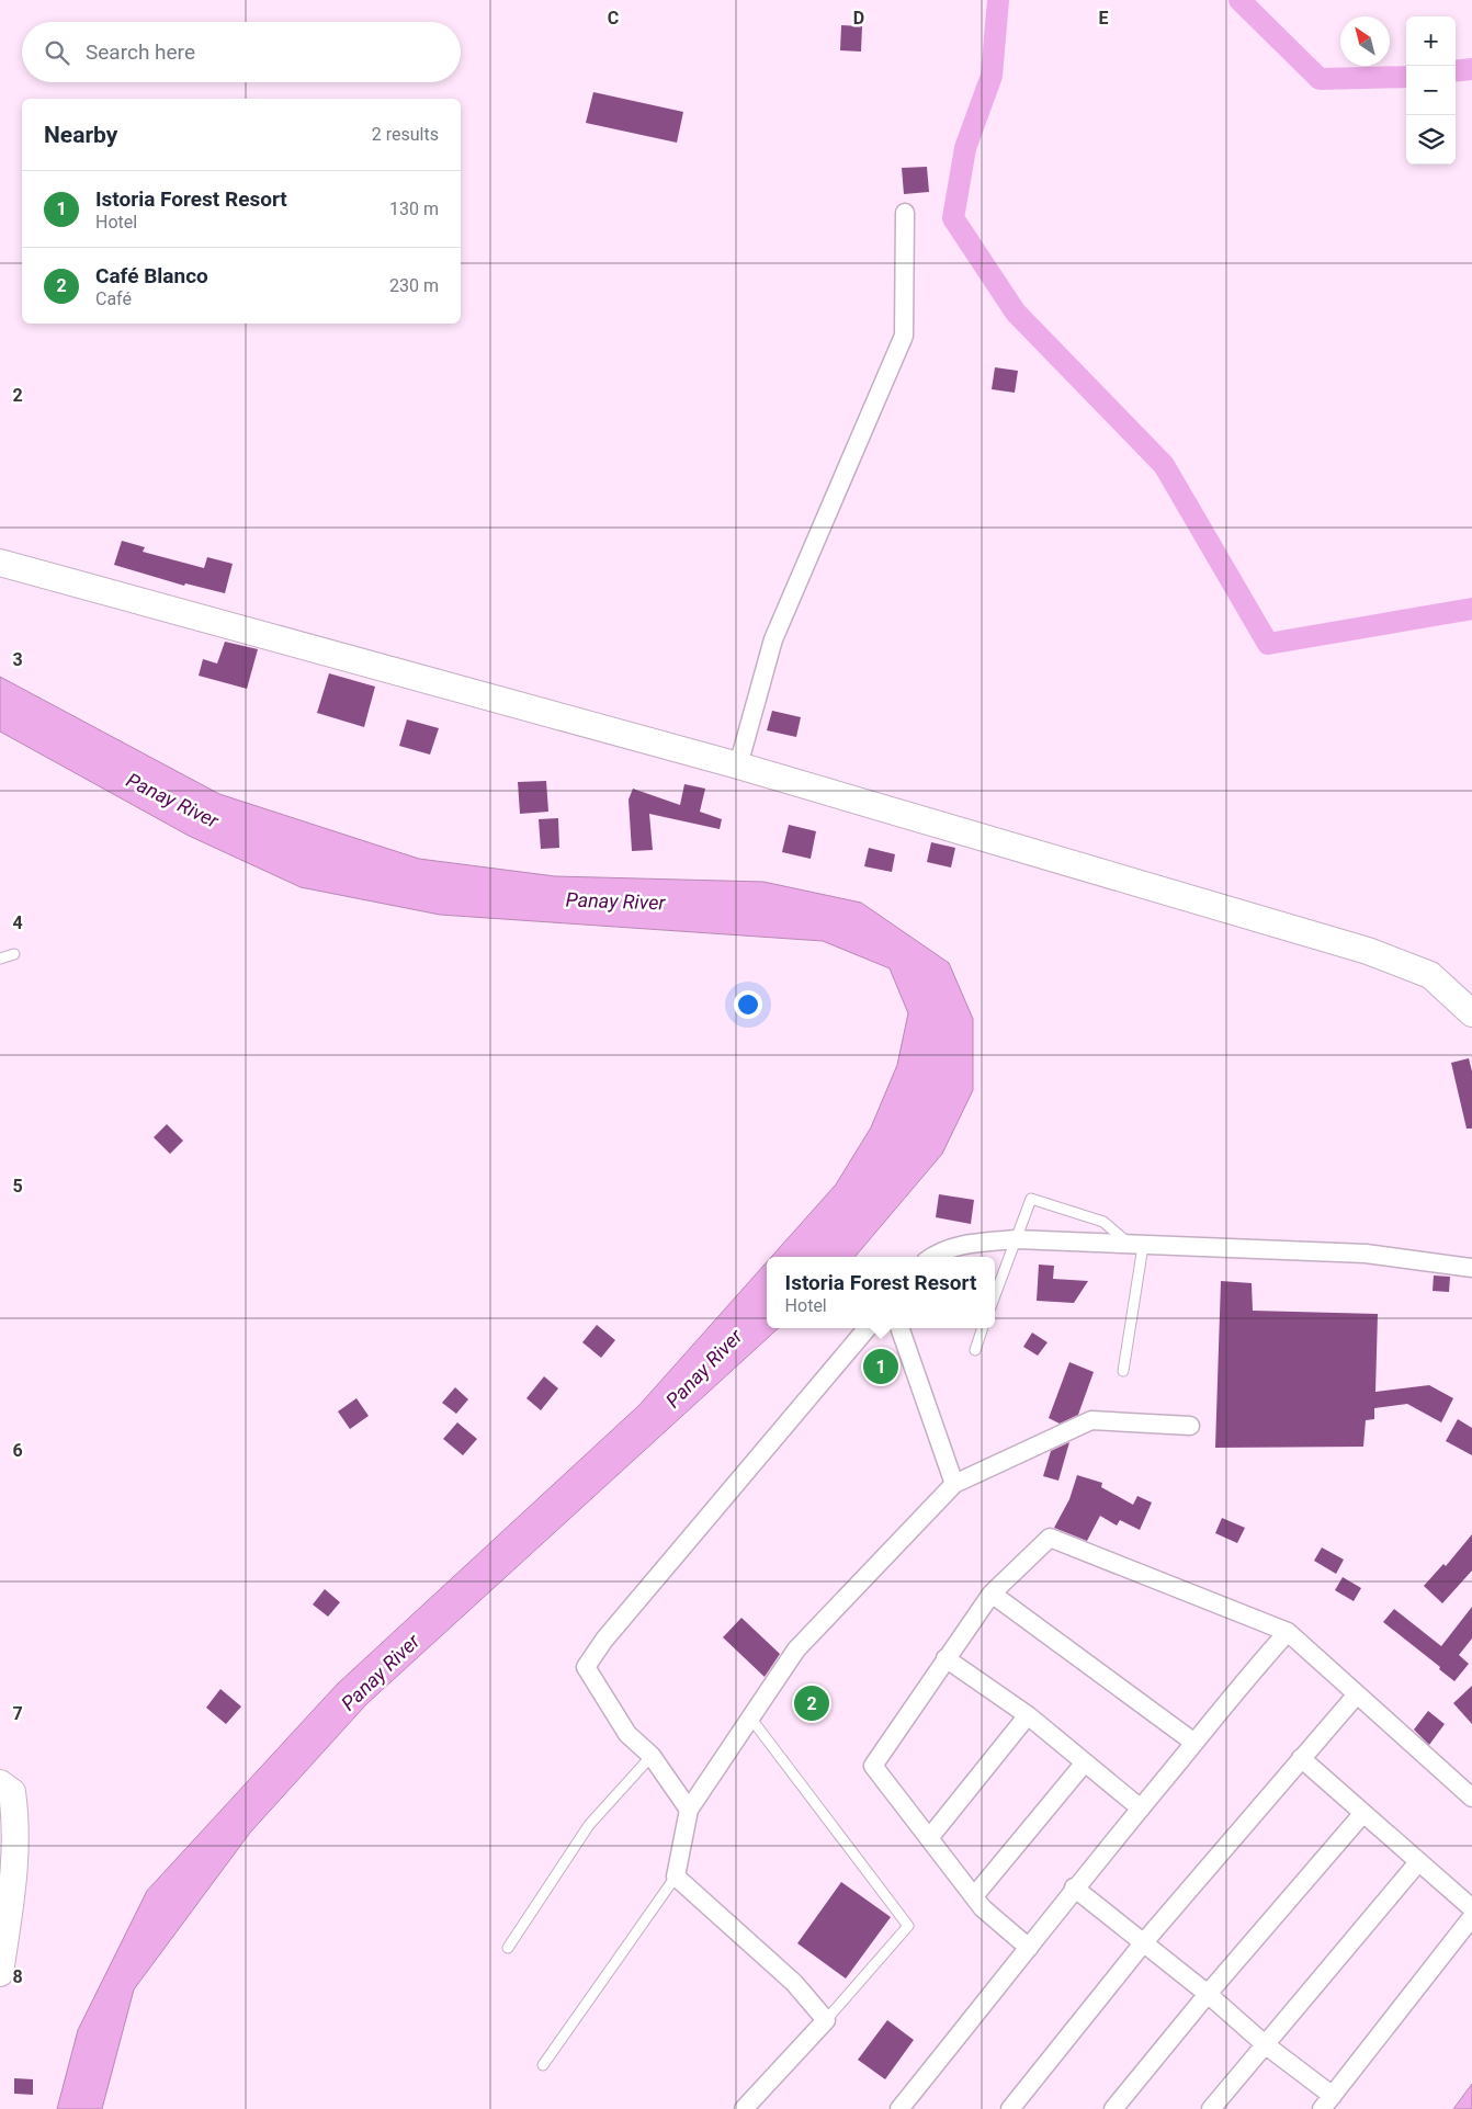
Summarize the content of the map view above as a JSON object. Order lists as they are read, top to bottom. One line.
{"water":["Panay River"],"north":"top left","page":{"map_buttons":["+","−"],"search":"Search here","heading":["Nearby","2 results"],"list":[{"mark":"1","name":"Istoria Forest Resort","note":"Hotel","value":"130 m"},{"mark":"2","name":"Café Blanco","note":"Café","value":"230 m"}],"popup":["Istoria Forest Resort","Hotel"],"pins":["1","2"]},"grid":{"columns":["C","D","E"],"rows":["2","3","4","5","6","7","8"]}}
